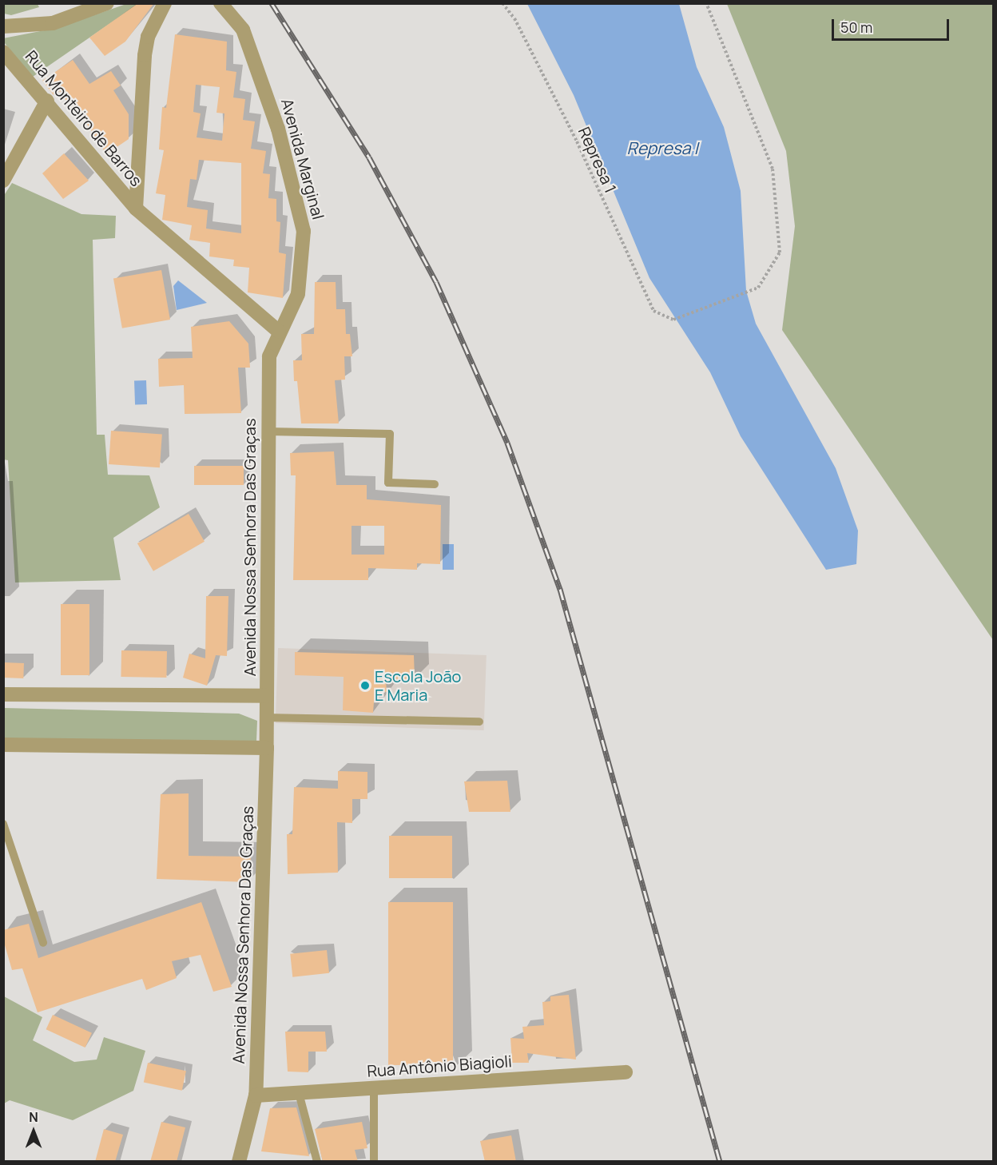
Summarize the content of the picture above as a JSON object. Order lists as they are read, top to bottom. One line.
{"streets":{"street":["Rua Monteiro de Barros","Avenida Marginal","Avenida Nossa Senhora Das Graças","Rua Antônio Biagioli"],"path":["Represa 1"]},"crossings":[["Avenida Marginal","Avenida Nossa Senhora Das Graças"],["Avenida Nossa Senhora Das Graças","Rua Antônio Biagioli"]],"water":["Represa I"],"places":["Escola João E Maria"],"scale_bar":"50 m","north":"top"}
